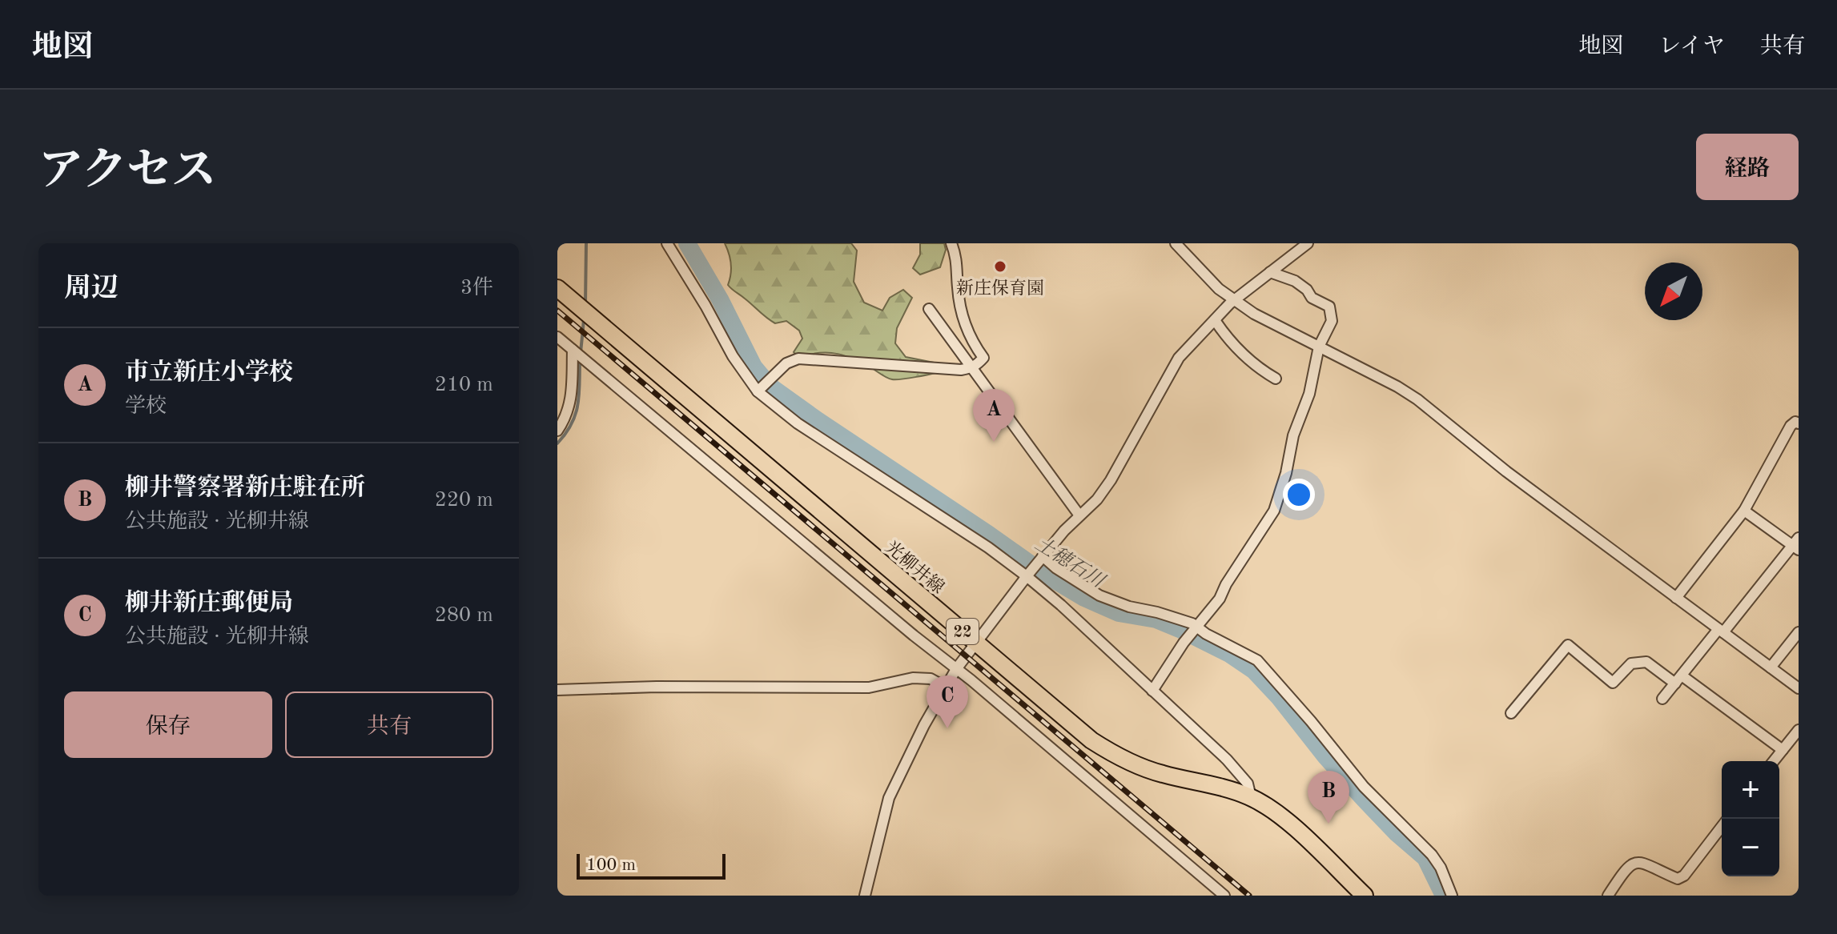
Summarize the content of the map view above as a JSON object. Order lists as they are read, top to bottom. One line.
{"streets":{"main road":["光柳井線","22"]},"water":["土穂石川"],"places":["新庄保育園"],"scale_bar":"100 m","north":"bottom left","page":{"header":"地図","nav":["地図","レイヤ","共有"],"title":"アクセス","buttons":["経路",["保存","共有"]],"heading":["周辺","3件"],"list":[{"mark":"A","name":"市立新庄小学校","note":"学校","value":"210 m"},{"mark":"B","name":"柳井警察署新庄駐在所","note":"公共施設 · 光柳井線","value":"220 m"},{"mark":"C","name":"柳井新庄郵便局","note":"公共施設 · 光柳井線","value":"280 m"}],"pins":["A","C","B"],"map_buttons":["+","−"],"scale":"100 m"}}
